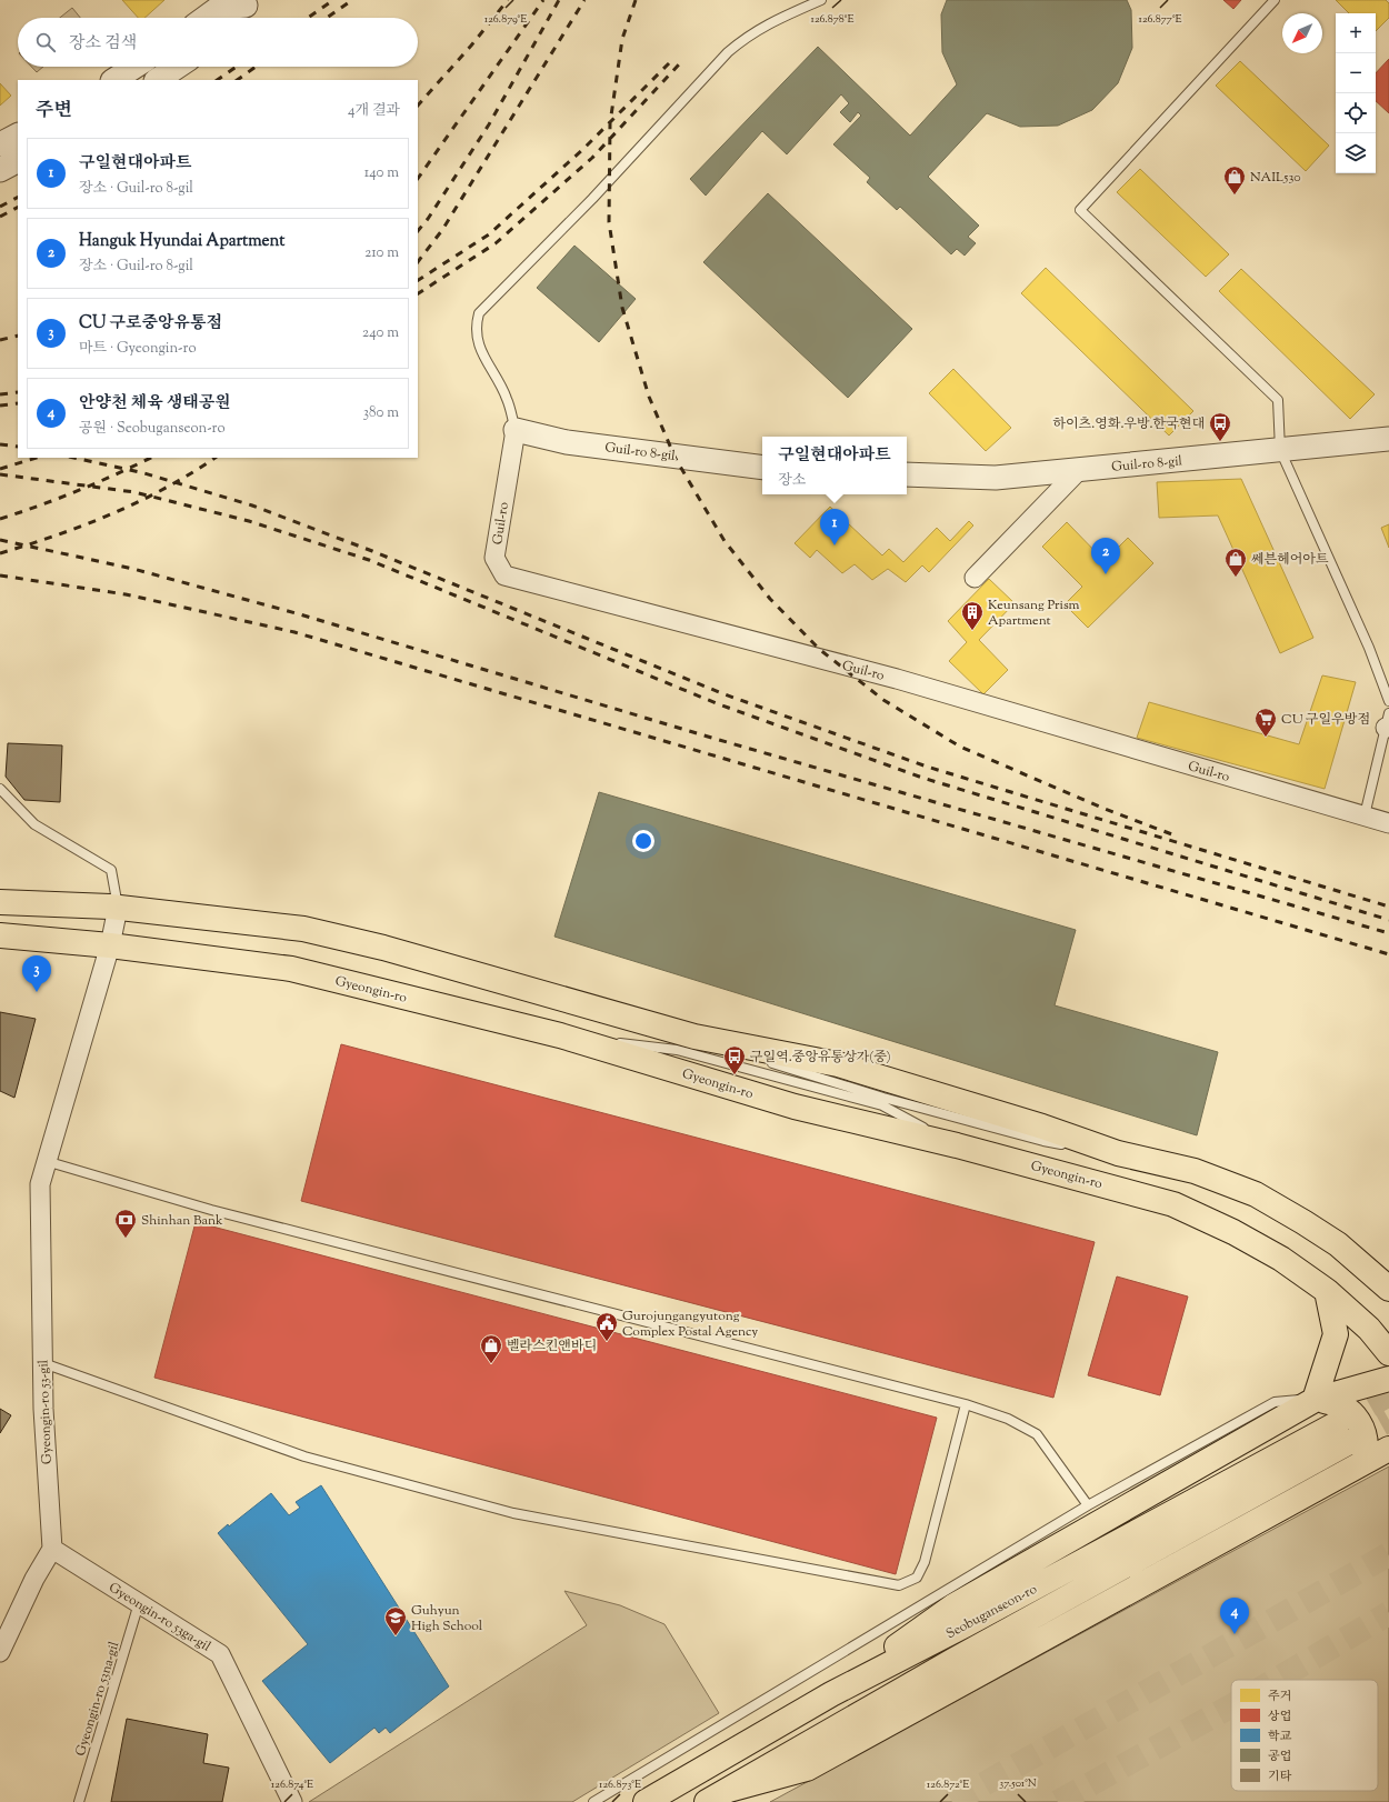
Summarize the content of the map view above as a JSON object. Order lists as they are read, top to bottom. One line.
{"streets":{"main road":["Gyeongin-ro","Seobuganseon-ro"],"street":["Guil-ro 8-gil","Guil-ro","Gyeongin-ro 53-gil","Gyeongin-ro 53ga-gil"],"lane":["Gyeongin-ro 53na-gil"]},"crossings":[["Guil-ro 8-gil","Guil-ro"],["Gyeongin-ro","Gyeongin-ro 53-gil"],["Gyeongin-ro 53-gil","Gyeongin-ro 53ga-gil"],["Gyeongin-ro 53ga-gil","Gyeongin-ro 53na-gil"]],"places":{"shop":["NAIL530","쎄븐헤어아트","벨라스킨앤바디"],"bus stop":["하이츠.영화.우방.한국현대","구일역.중앙유통상가(중)"],"building":["Keunsang Prism Apartment"],"supermarket":["CU 구일우방점"],"bank":["Shinhan Bank"],"public building":["Gurojungangyutong Complex Postal Agency"],"school or university":["Guhyun High School"]},"legend":["주거","상업","학교","공업","기타"],"north":"bottom left","page":{"map_buttons":["+","−"],"search":"장소 검색","heading":["주변","4개 결과"],"list":[{"mark":"1","name":"구일현대아파트","note":"장소 · Guil-ro 8-gil","value":"140 m"},{"mark":"2","name":"Hanguk Hyundai Apartment","note":"장소 · Guil-ro 8-gil","value":"210 m"},{"mark":"3","name":"CU 구로중앙유통점","note":"마트 · Gyeongin-ro","value":"240 m"},{"mark":"4","name":"안양천 체육 생태공원","note":"공원 · Seobuganseon-ro","value":"380 m"}],"popup":["구일현대아파트","장소"],"pins":["1","2","3","4"]},"coordinates":["126.879°E","126.878°E","126.877°E","37.501°N","126.874°E","126.873°E","126.872°E"]}
